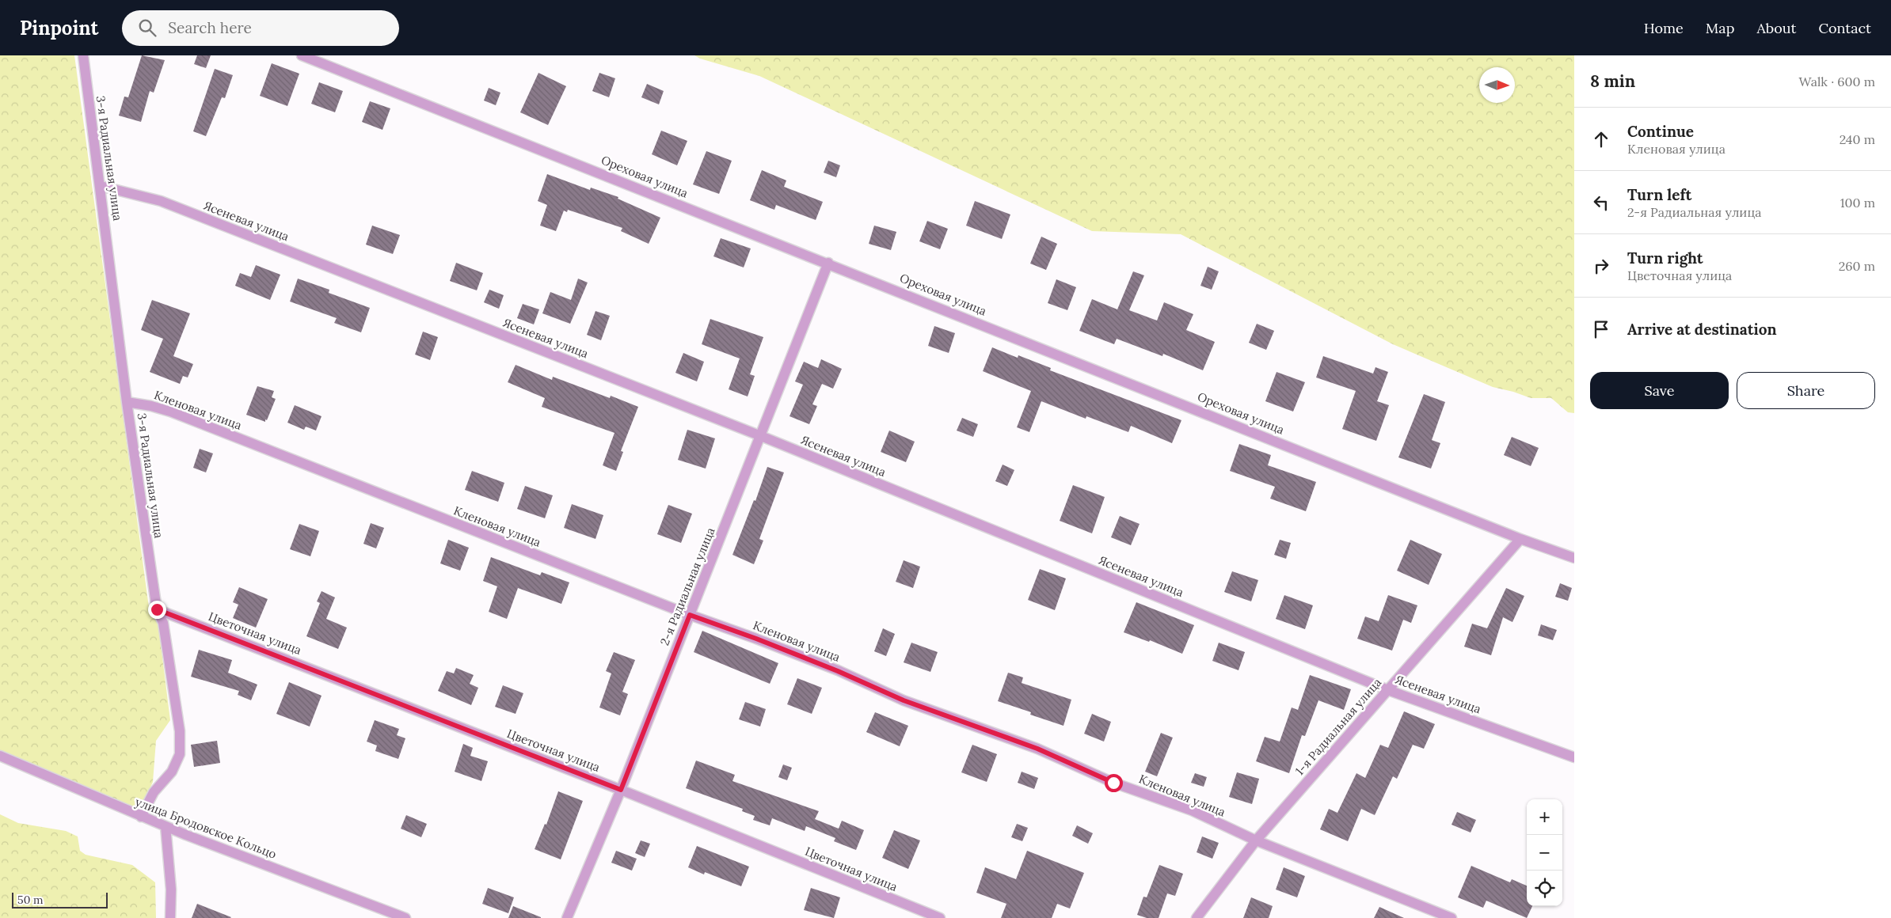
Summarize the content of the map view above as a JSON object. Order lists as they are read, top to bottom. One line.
{"streets":{"street":["3-я Радиальная улица","Ореховая улица","Ясеневая улица","Кленовая улица","2-я Радиальная улица","Цветочная улица","1-я Радиальная улица","улица Бродовское Кольцо"]},"crossings":[["3-я Радиальная улица","Ясеневая улица"],["3-я Радиальная улица","Кленовая улица"],["3-я Радиальная улица","Цветочная улица"],["3-я Радиальная улица","улица Бродовское Кольцо"],["Ореховая улица","2-я Радиальная улица"],["Ореховая улица","1-я Радиальная улица"],["Ясеневая улица","2-я Радиальная улица"],["Ясеневая улица","1-я Радиальная улица"],["Кленовая улица","2-я Радиальная улица"],["Кленовая улица","1-я Радиальная улица"],["2-я Радиальная улица","Цветочная улица"]],"scale_bar":"50 m","north":"right","page":{"header":"Pinpoint","search":"Search here","nav":["Home","Map","About","Contact"],"heading":["8 min","Walk · 600 m"],"list":[["Continue","Кленовая улица","240 m"],["Turn left","2-я Радиальная улица","100 m"],["Turn right","Цветочная улица","260 m"],"Arrive at destination"],"buttons":["Save","Share"],"map_buttons":["+","−"],"scale":"50 m"}}
